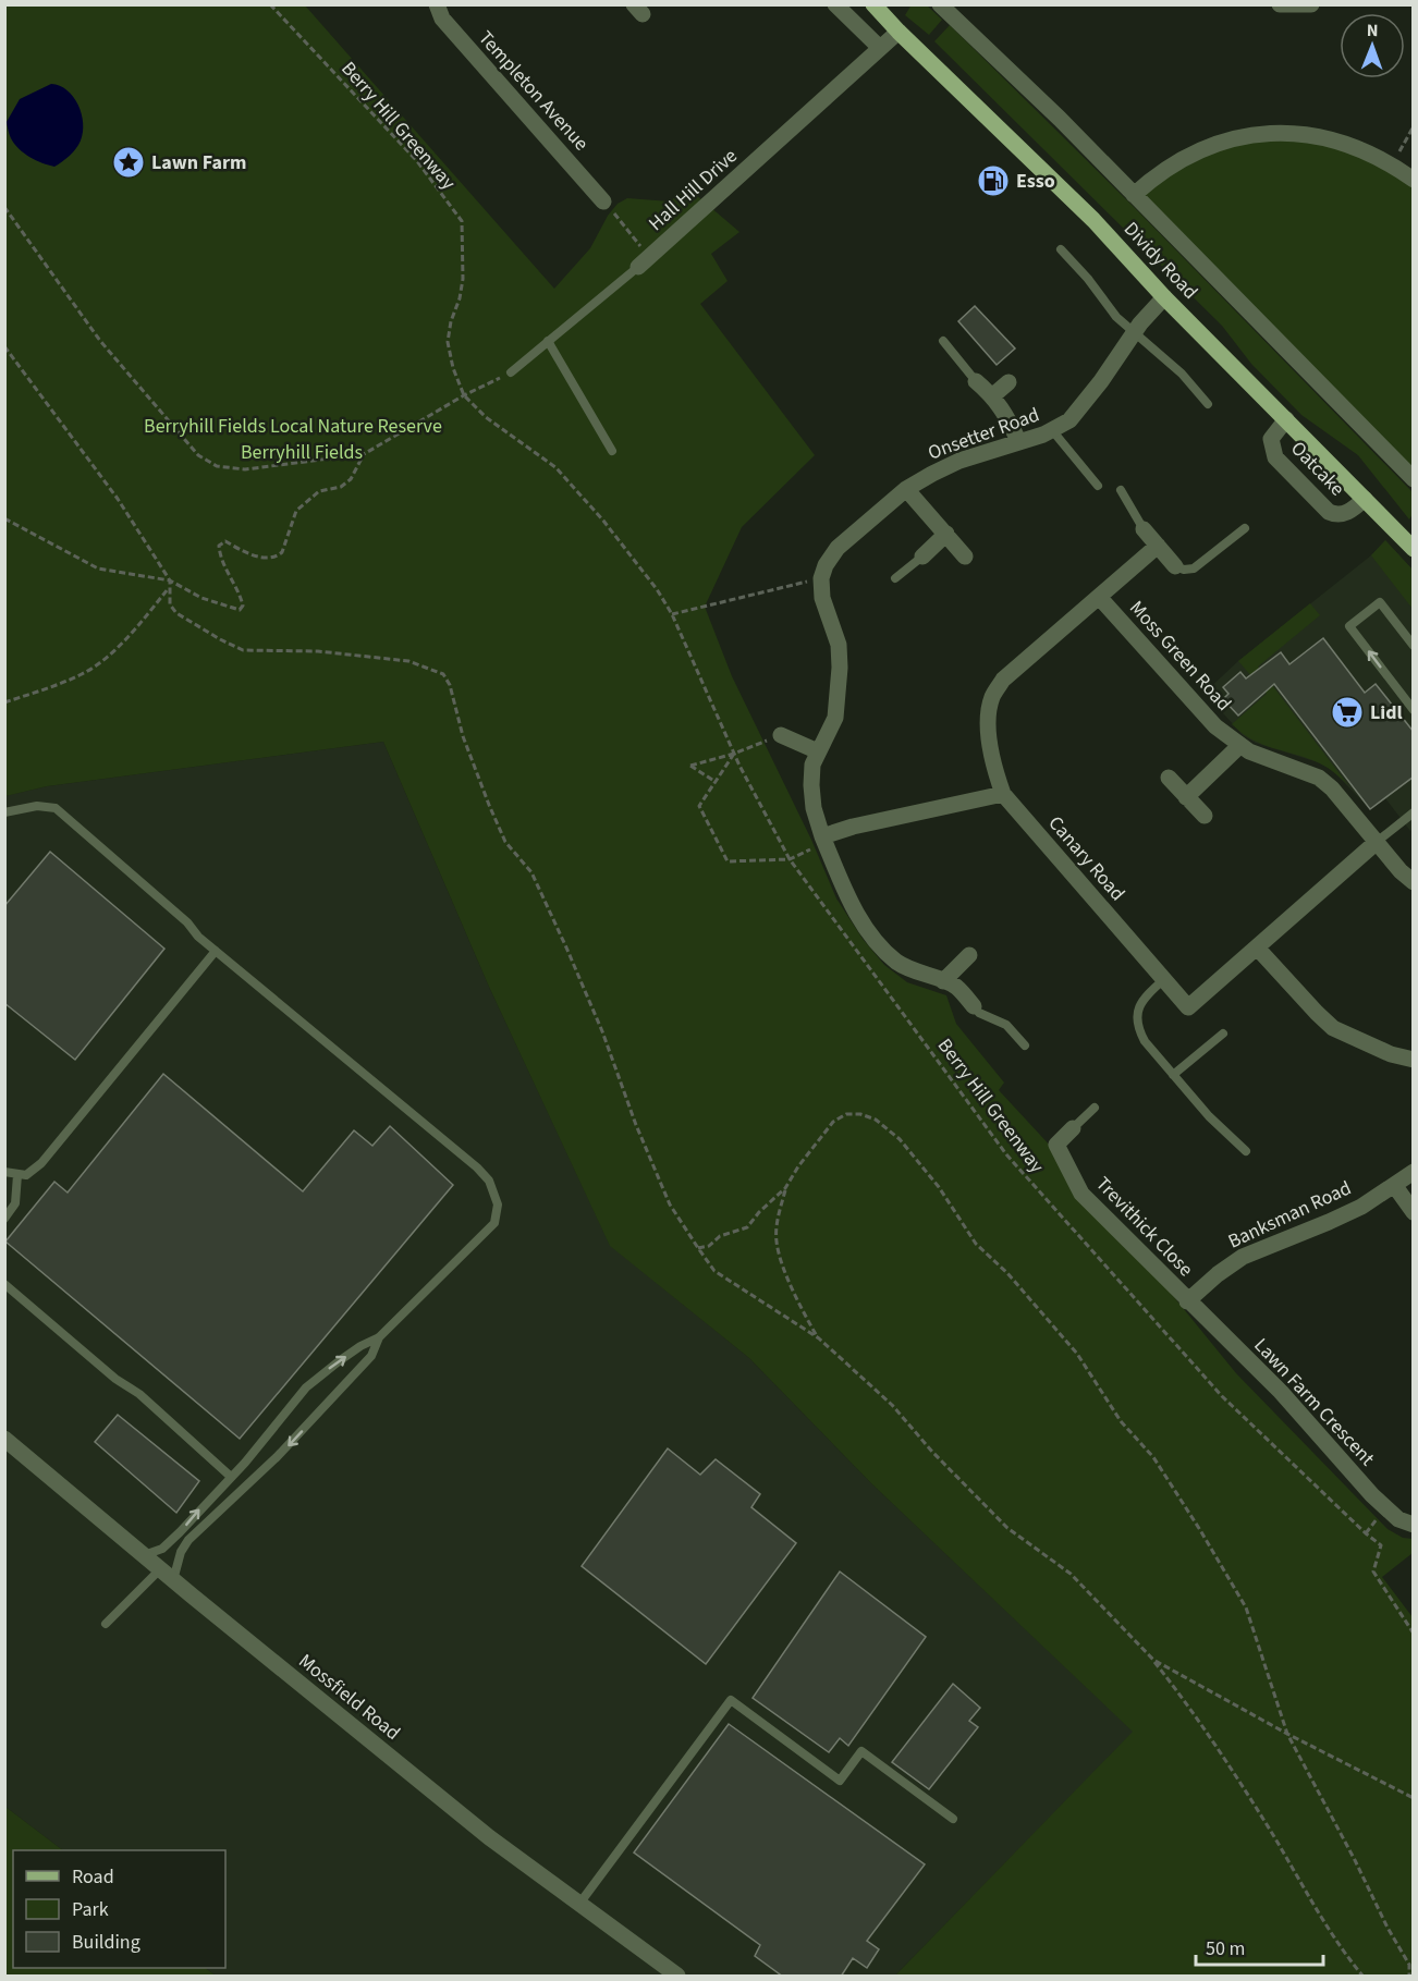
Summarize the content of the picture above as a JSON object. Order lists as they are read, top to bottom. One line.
{"streets":{"main road":["Dividy Road"],"street":["Templeton Avenue","Hall Hill Drive","Onsetter Road","Oatcake","Moss Green Road","Canary Road","Banksman Road","Trevithick Close","Lawn Farm Crescent","Mossfield Road"],"path":["Berry Hill Greenway"]},"crossings":[["Hall Hill Drive","Dividy Road"],["Dividy Road","Onsetter Road"],["Dividy Road","Oatcake"],["Moss Green Road","Canary Road"],["Banksman Road","Trevithick Close"],["Banksman Road","Lawn Farm Crescent"],["Trevithick Close","Lawn Farm Crescent"]],"parks":["Berryhill Fields Local Nature Reserve","Berryhill Fields"],"places":{"place":["Lawn Farm"],"fuel station":["Esso"],"supermarket":["Lidl"]},"legend":["Road","Park","Building"],"scale_bar":"50 m","north":"top"}
